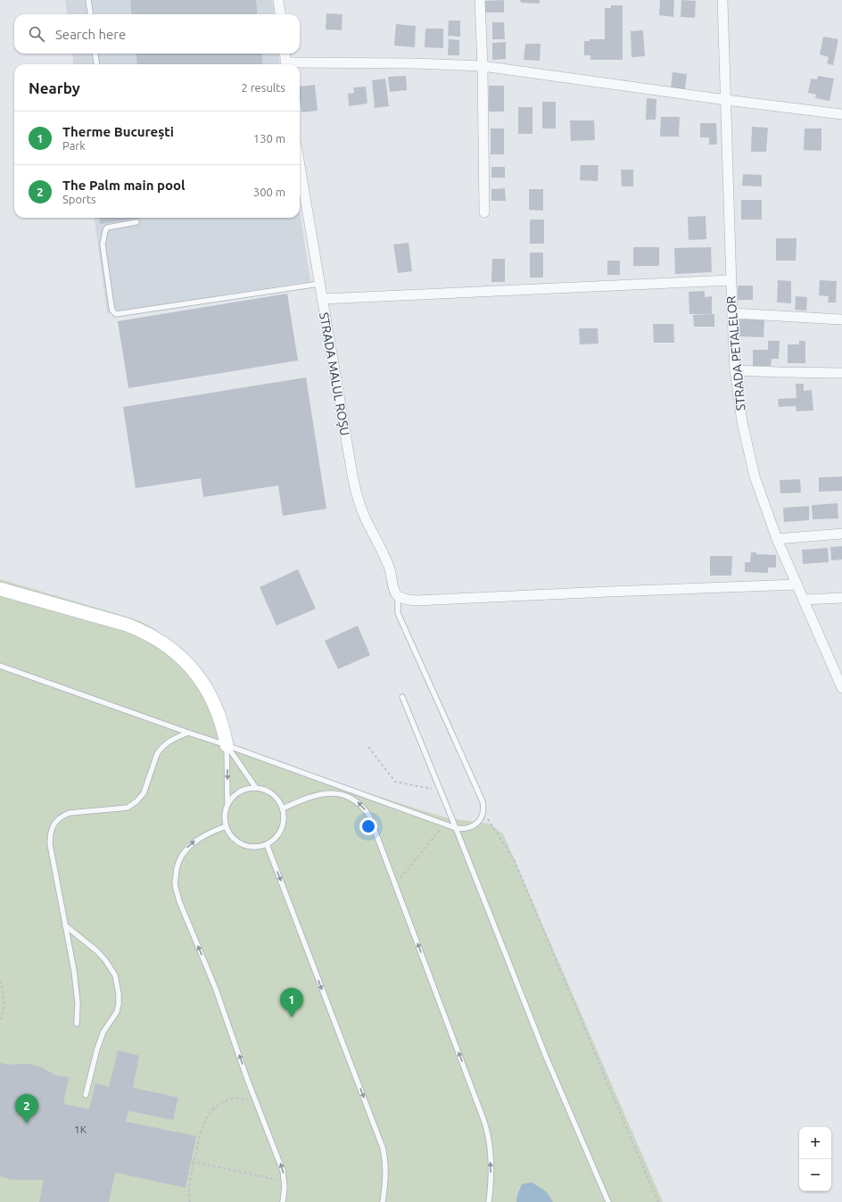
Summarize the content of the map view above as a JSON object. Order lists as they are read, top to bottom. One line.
{"streets":{"street":["STRADA PETALELOR","STRADA MALUL ROȘU"]},"house_numbers":["1K"],"page":{"search":"Search here","heading":["Nearby","2 results"],"list":[{"mark":"1","name":"Therme București","note":"Park","value":"130 m"},{"mark":"2","name":"The Palm main pool","note":"Sports","value":"300 m"}],"pins":["1","2"],"map_buttons":["+","−"]}}
